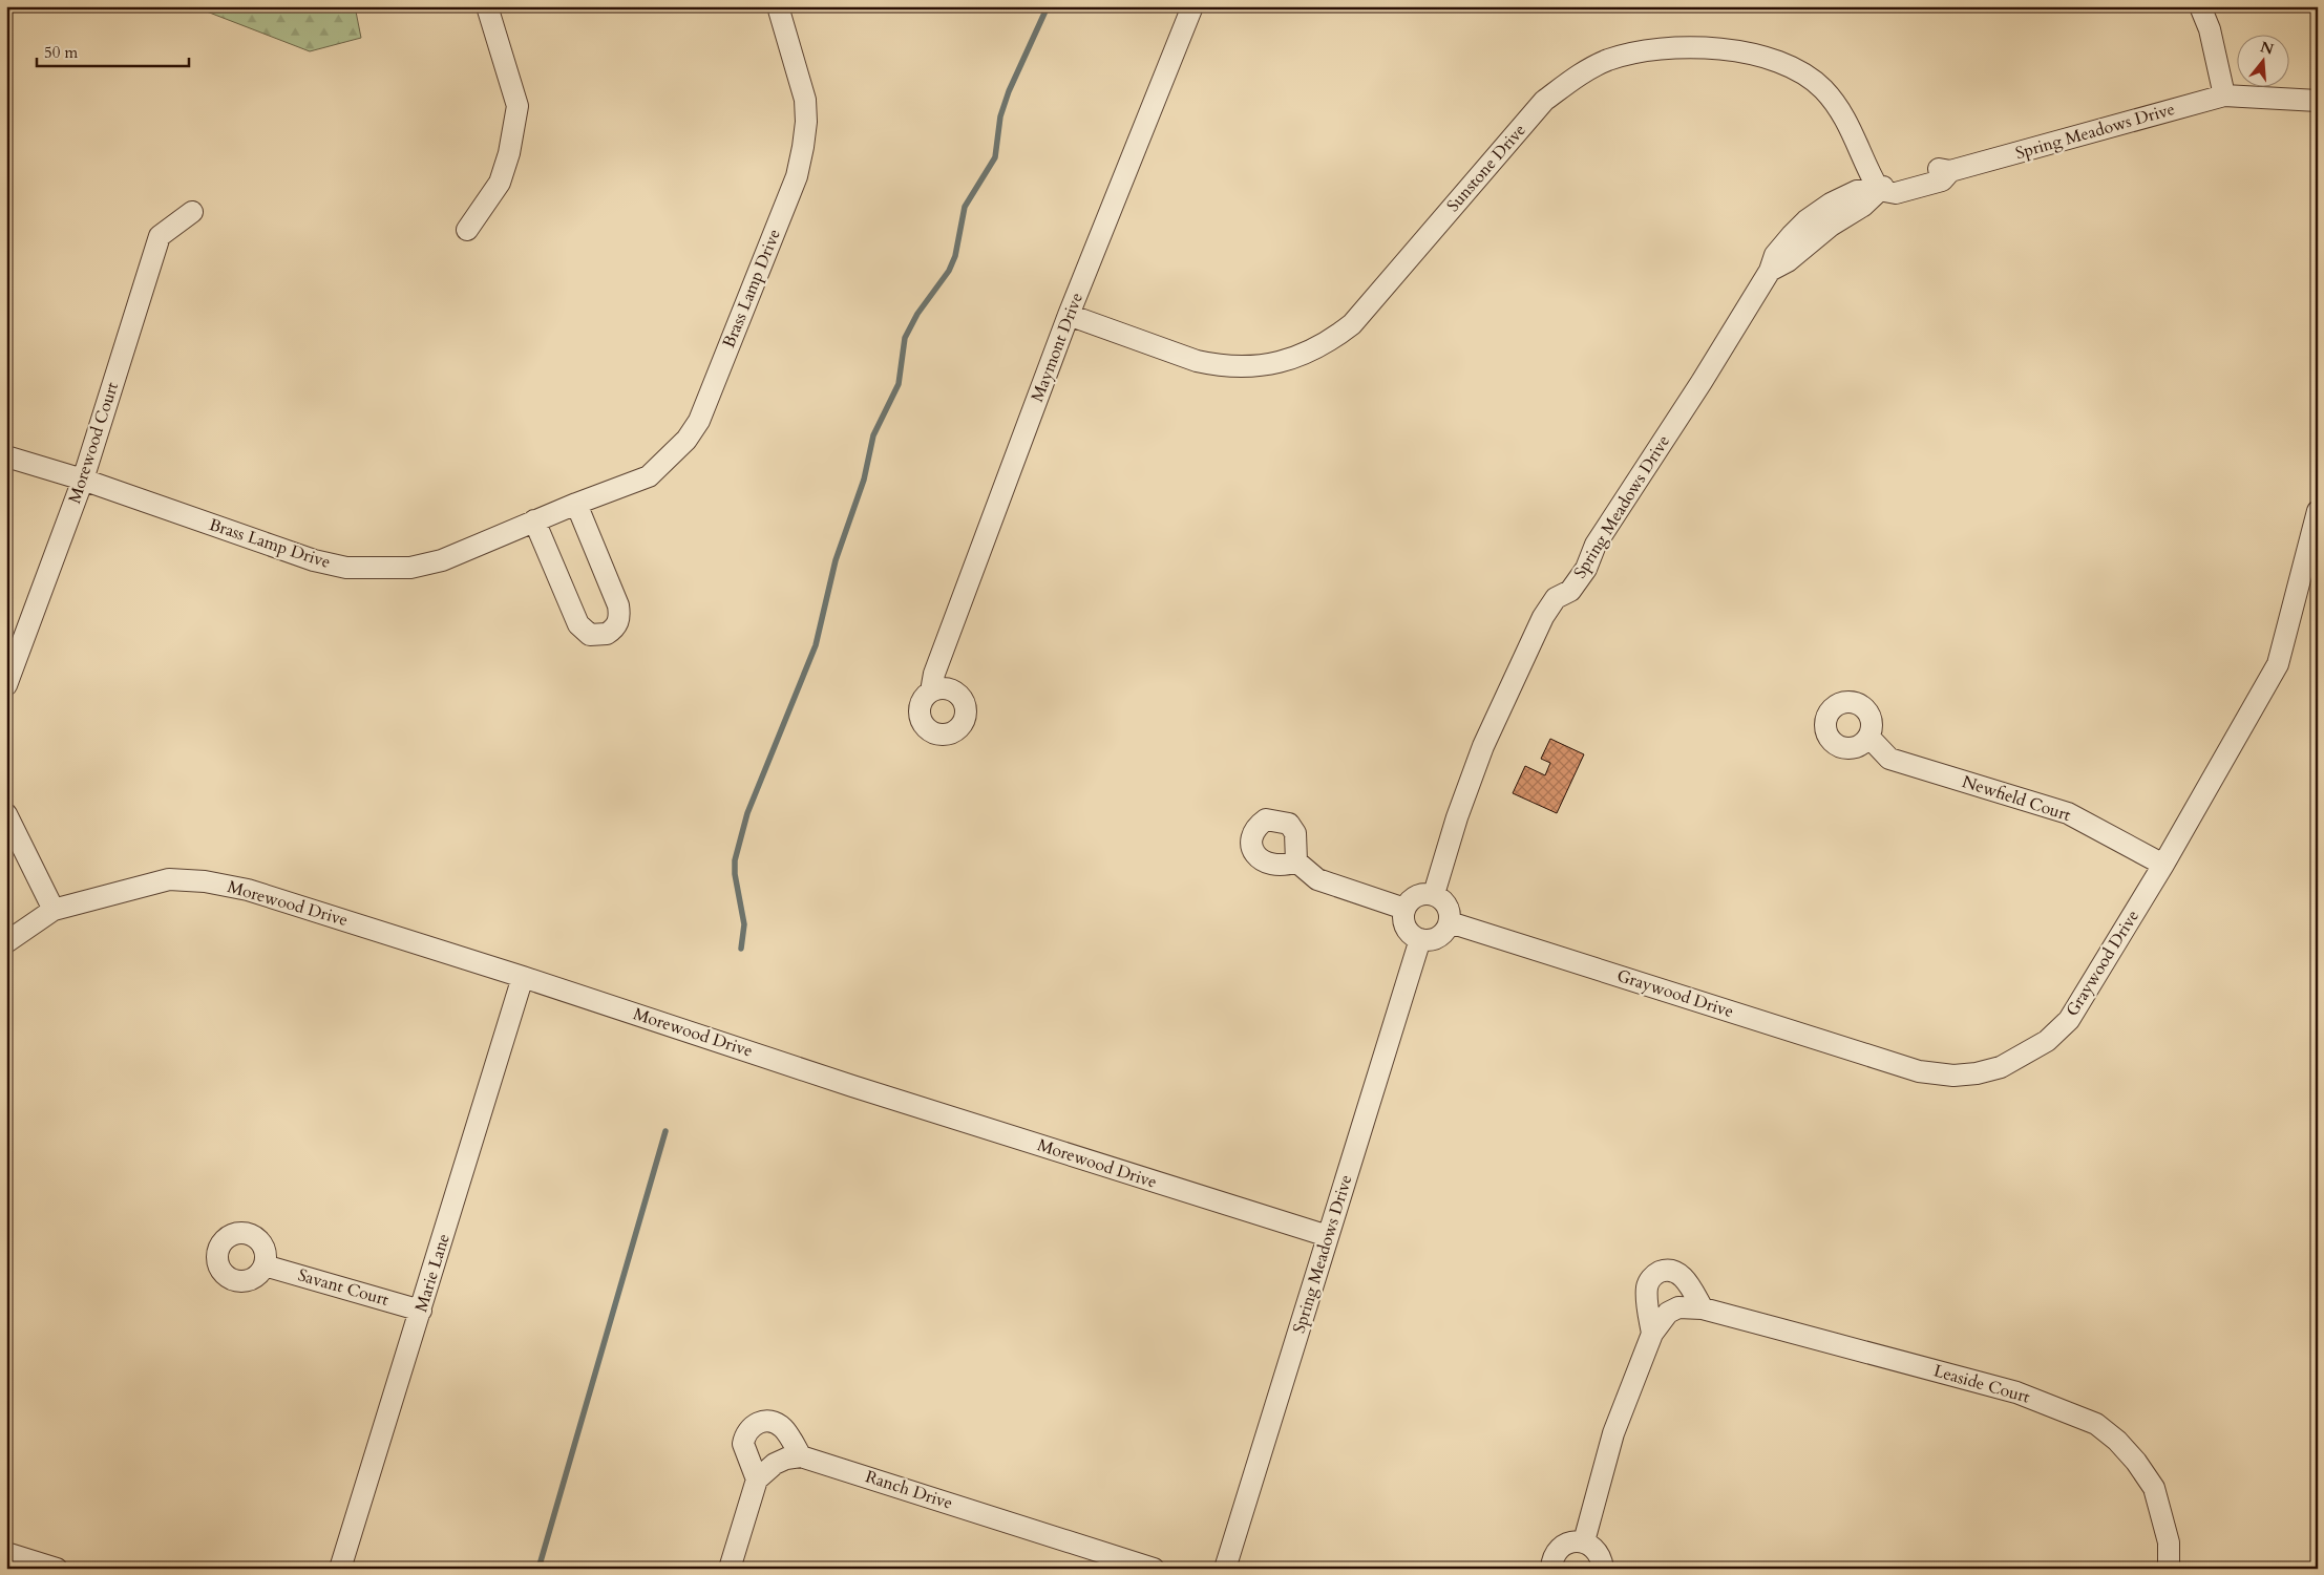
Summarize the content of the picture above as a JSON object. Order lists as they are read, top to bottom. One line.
{"streets":{"street":["Spring Meadows Drive","Sunstone Drive","Brass Lamp Drive","Maymont Drive","Morewood Court","Newfield Court","Morewood Drive","Graywood Drive","Marie Lane","Savant Court","Leaside Court","Ranch Drive"]},"crossings":[["Spring Meadows Drive","Sunstone Drive"],["Spring Meadows Drive","Morewood Drive"],["Spring Meadows Drive","Graywood Drive"],["Sunstone Drive","Maymont Drive"],["Brass Lamp Drive","Morewood Court"],["Newfield Court","Graywood Drive"],["Morewood Drive","Marie Lane"],["Marie Lane","Savant Court"]],"scale_bar":"50 m","north":"top"}
